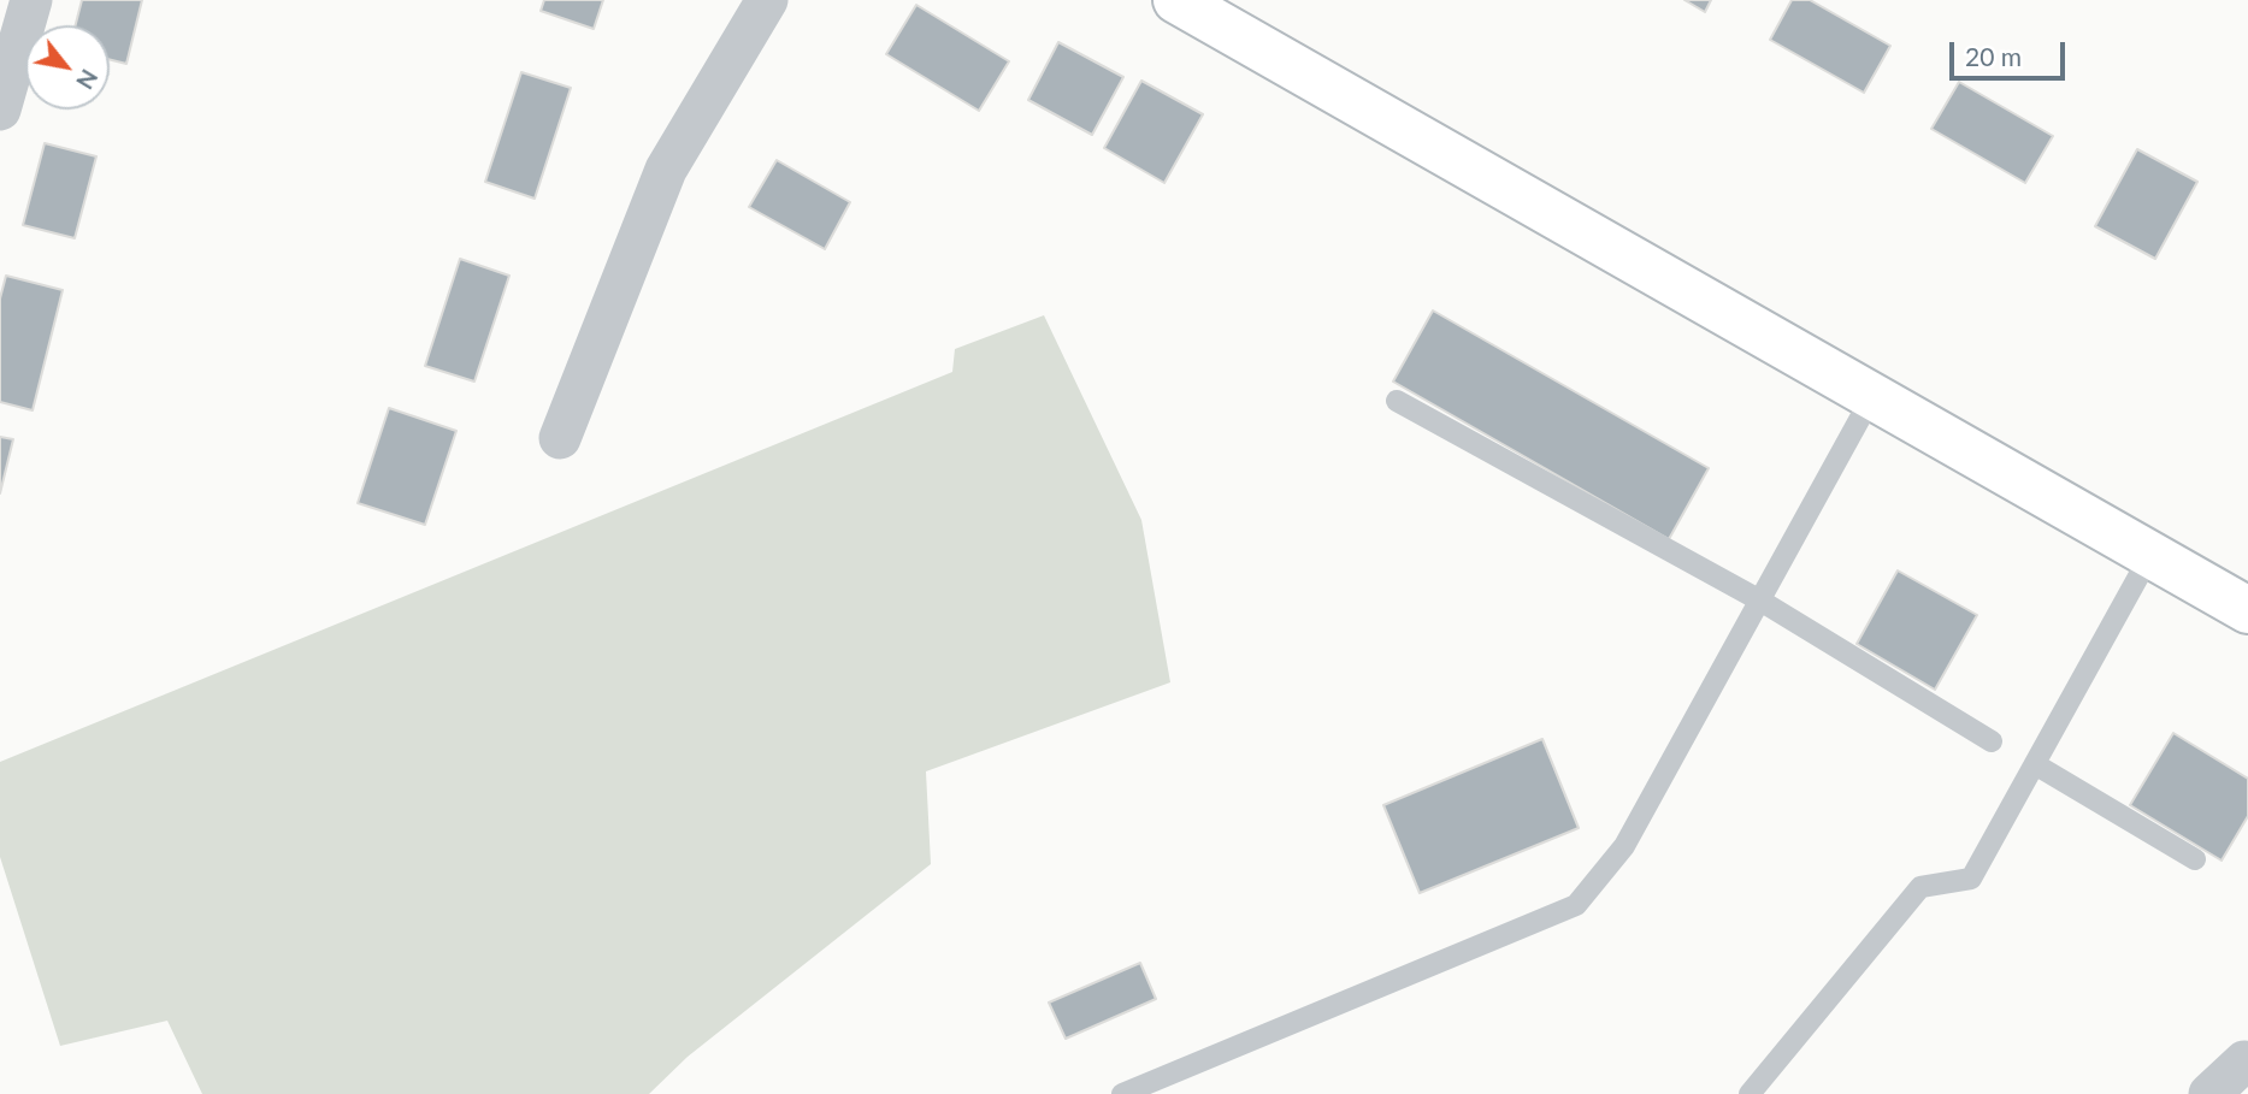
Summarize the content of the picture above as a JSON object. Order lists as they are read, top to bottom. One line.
{"scale_bar":"20 m","north":"bottom right"}
